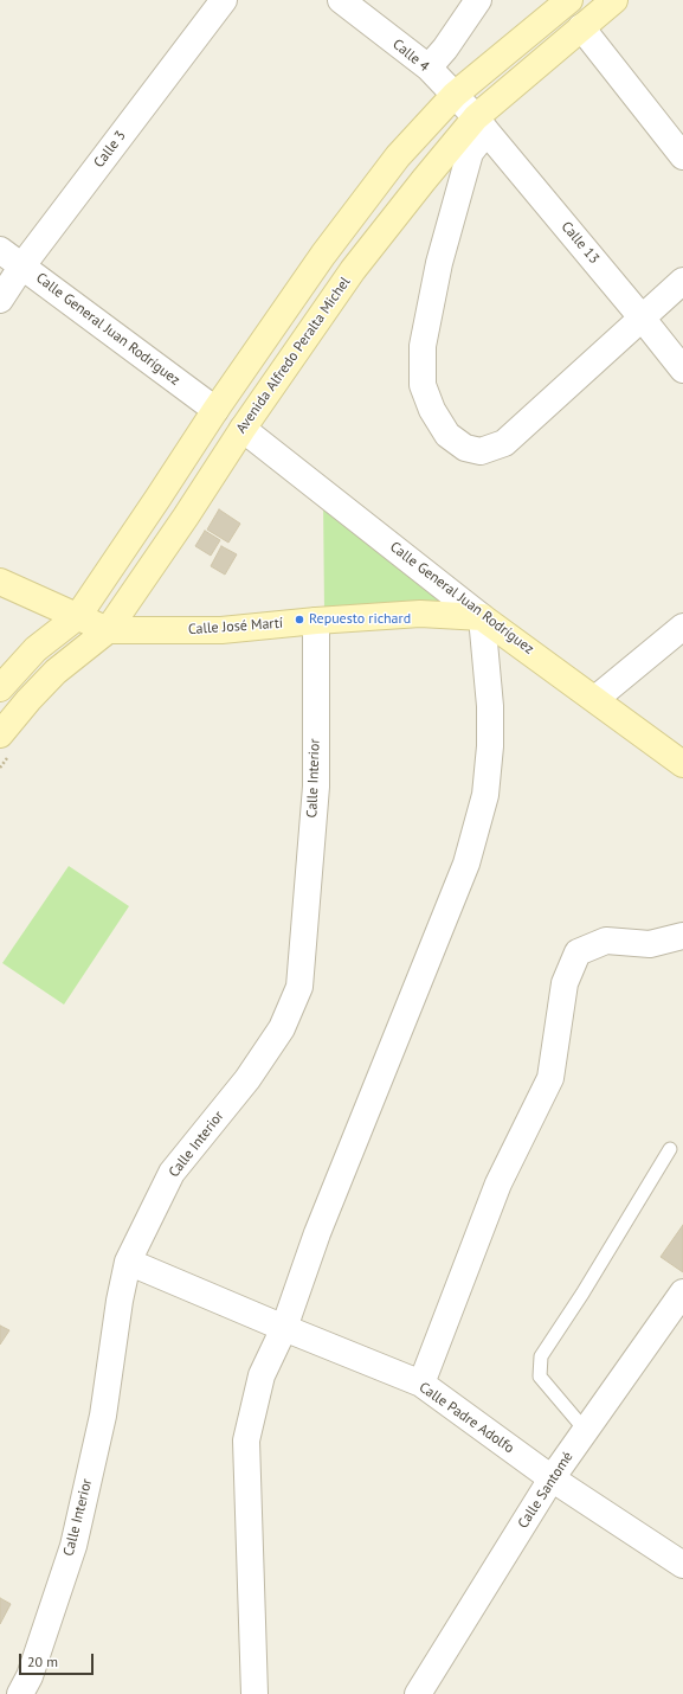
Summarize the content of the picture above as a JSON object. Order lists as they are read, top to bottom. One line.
{"streets":{"main road":["Calle General Juan Rodríguez","Avenida Alfredo Peralta Michel","Calle José Martí"],"street":["Calle 4","Calle 3","Calle 13","Calle Interior","Calle Padre Adolfo","Calle Santomé"]},"crossings":[["Calle 4","Calle 13"],["Calle 4","Avenida Alfredo Peralta Michel"],["Calle 3","Calle General Juan Rodríguez"],["Calle 13","Avenida Alfredo Peralta Michel"],["Calle General Juan Rodríguez","Avenida Alfredo Peralta Michel"],["Calle General Juan Rodríguez","Calle José Martí"],["Avenida Alfredo Peralta Michel","Calle José Martí"],["Calle José Martí","Calle Interior"],["Calle Interior","Calle Padre Adolfo"],["Calle Padre Adolfo","Calle Santomé"]],"places":["Repuesto richard"],"scale_bar":"20 m"}
